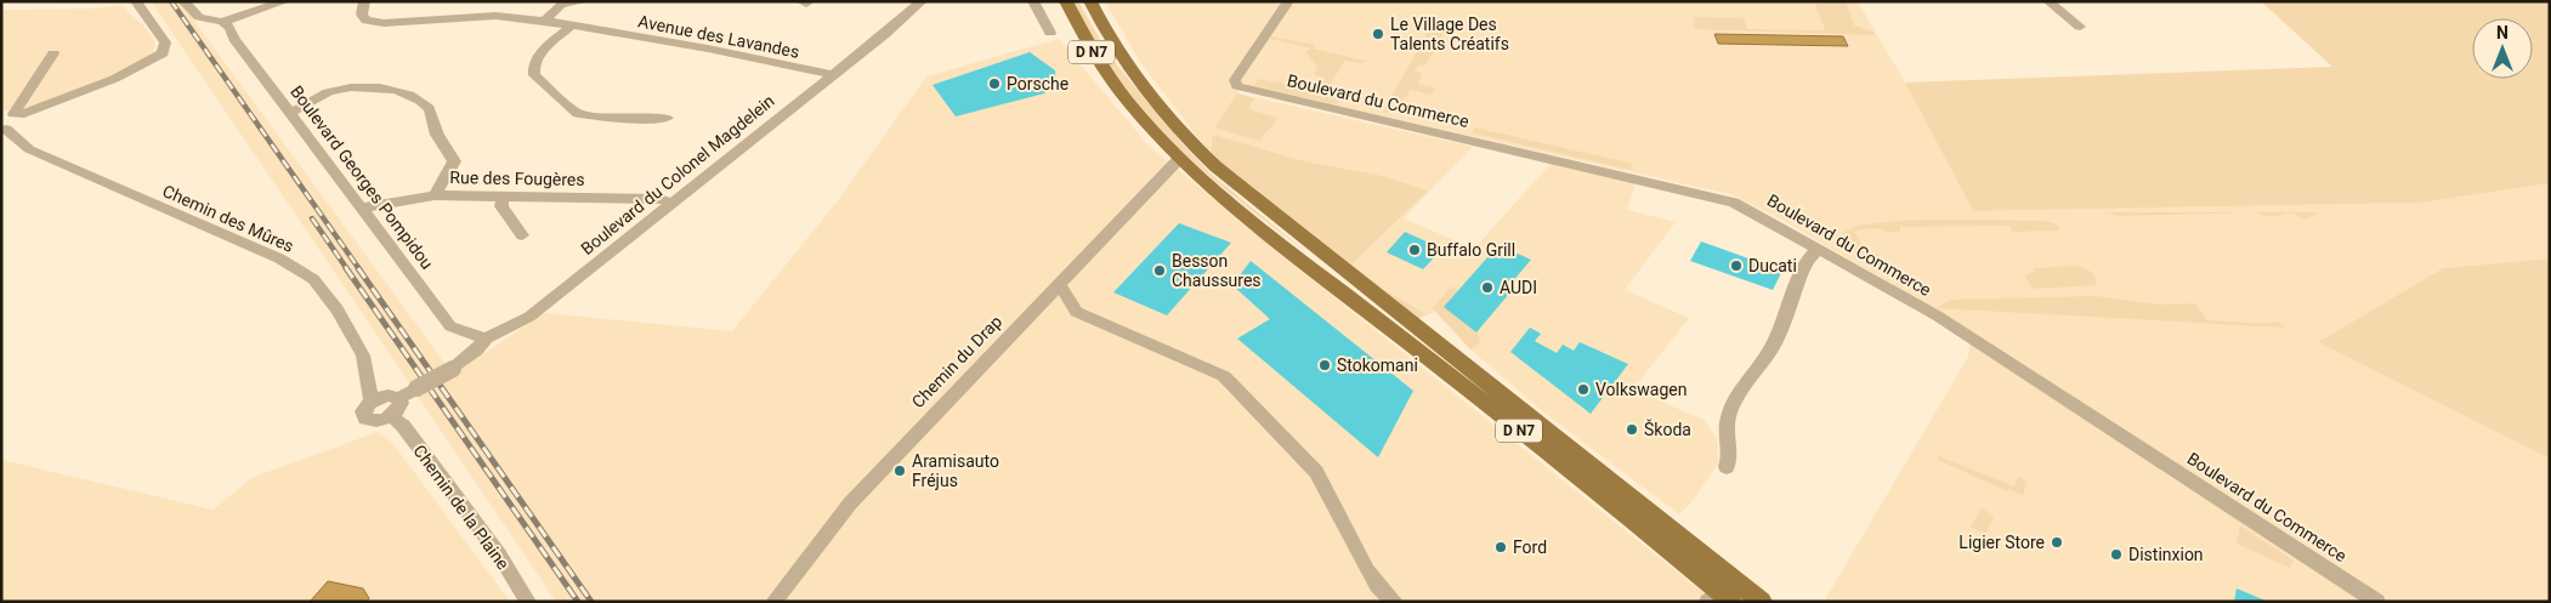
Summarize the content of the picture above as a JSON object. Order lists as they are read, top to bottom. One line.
{"streets":{"main road":["D N7"],"street":["Avenue des Lavandes","Boulevard du Commerce","Boulevard du Colonel Magdelein","Boulevard Georges Pompidou","Rue des Fougères","Chemin des Mûres","Chemin du Drap","Chemin de la Plaine"]},"crossings":[["Avenue des Lavandes","Boulevard du Colonel Magdelein"],["D N7","Chemin du Drap"],["Boulevard du Colonel Magdelein","Boulevard Georges Pompidou"],["Boulevard du Colonel Magdelein","Rue des Fougères"],["Boulevard Georges Pompidou","Rue des Fougères"],["Chemin des Mûres","Chemin de la Plaine"]],"places":["Le Village Des Talents Créatifs","Porsche","Buffalo Grill","Ducati","Besson Chaussures","AUDI","Stokomani","Volkswagen","Škoda","Aramisauto Fréjus","Ligier Store","Ford","Distinxion"],"north":"top"}
